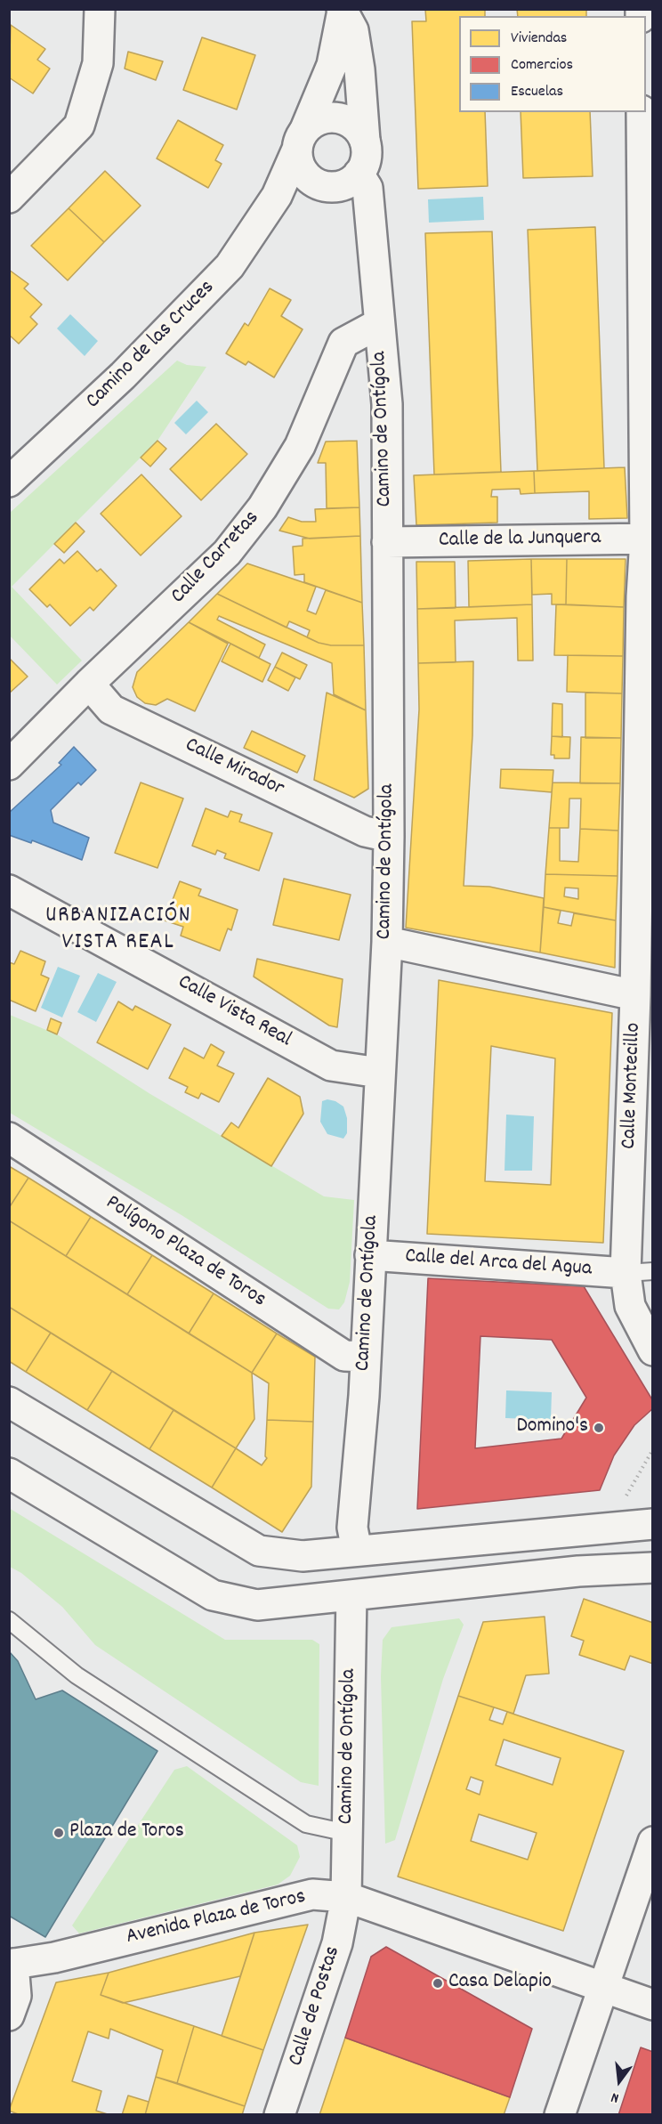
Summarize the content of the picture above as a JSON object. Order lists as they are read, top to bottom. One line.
{"streets":{"street":["Camino de las Cruces","Camino de Ontígola","Calle de la Junquera","Calle Carretas","Calle Mirador","Calle Vista Real","Calle Montecillo","Polígono Plaza de Toros","Calle del Arca del Agua","Avenida Plaza de Toros","Calle de Postas"]},"crossings":[["Camino de las Cruces","Camino de Ontígola"],["Camino de Ontígola","Calle de la Junquera"],["Camino de Ontígola","Calle Carretas"],["Camino de Ontígola","Calle Mirador"],["Camino de Ontígola","Calle Vista Real"],["Camino de Ontígola","Polígono Plaza de Toros"],["Camino de Ontígola","Calle del Arca del Agua"],["Camino de Ontígola","Avenida Plaza de Toros"],["Camino de Ontígola","Calle de Postas"],["Calle de la Junquera","Calle Montecillo"],["Calle Carretas","Calle Mirador"],["Calle Montecillo","Calle del Arca del Agua"],["Avenida Plaza de Toros","Calle de Postas"]],"districts":["URBANIZACIÓN VISTA REAL"],"places":["Domino's","Plaza de Toros","Casa Delapio"],"legend":["Viviendas","Comercios","Escuelas"],"north":"bottom"}
